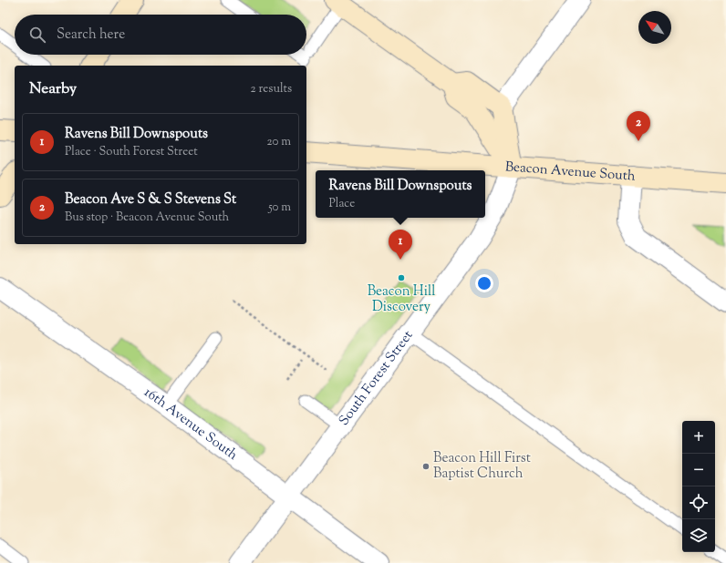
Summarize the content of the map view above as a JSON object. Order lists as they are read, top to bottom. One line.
{"streets":{"street":["Beacon Avenue South","South Forest Street","16th Avenue South"]},"crossings":[["Beacon Avenue South","South Forest Street"],["South Forest Street","16th Avenue South"]],"places":["Beacon Hill Discovery","Beacon Hill First Baptist Church"],"north":"top left","page":{"search":"Search here","heading":["Nearby","2 results"],"pins":["2","1"],"list":[{"mark":"1","name":"Ravens Bill Downspouts","note":"Place · South Forest Street","value":"20 m"},{"mark":"2","name":"Beacon Ave S & S Stevens St","note":"Bus stop · Beacon Avenue South","value":"50 m"}],"popup":["Ravens Bill Downspouts","Place"],"map_buttons":["+","−"]}}
